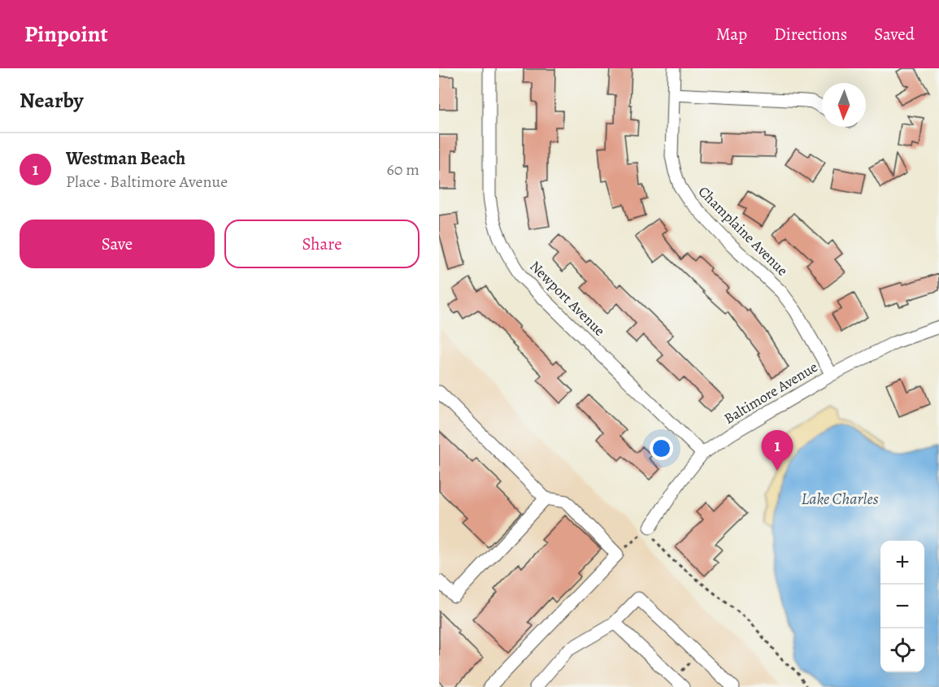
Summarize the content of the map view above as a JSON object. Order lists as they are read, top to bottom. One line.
{"streets":{"street":["Champlaine Avenue","Newport Avenue","Baltimore Avenue"]},"crossings":[["Champlaine Avenue","Baltimore Avenue"],["Newport Avenue","Baltimore Avenue"]],"water":["Lake Charles"],"north":"bottom","page":{"header":"Pinpoint","nav":["Map","Directions","Saved"],"heading":"Nearby","list":[{"mark":"1","name":"Westman Beach","note":"Place · Baltimore Avenue","value":"60 m"}],"buttons":["Save","Share"],"pins":"1","map_buttons":["+","−"]}}
